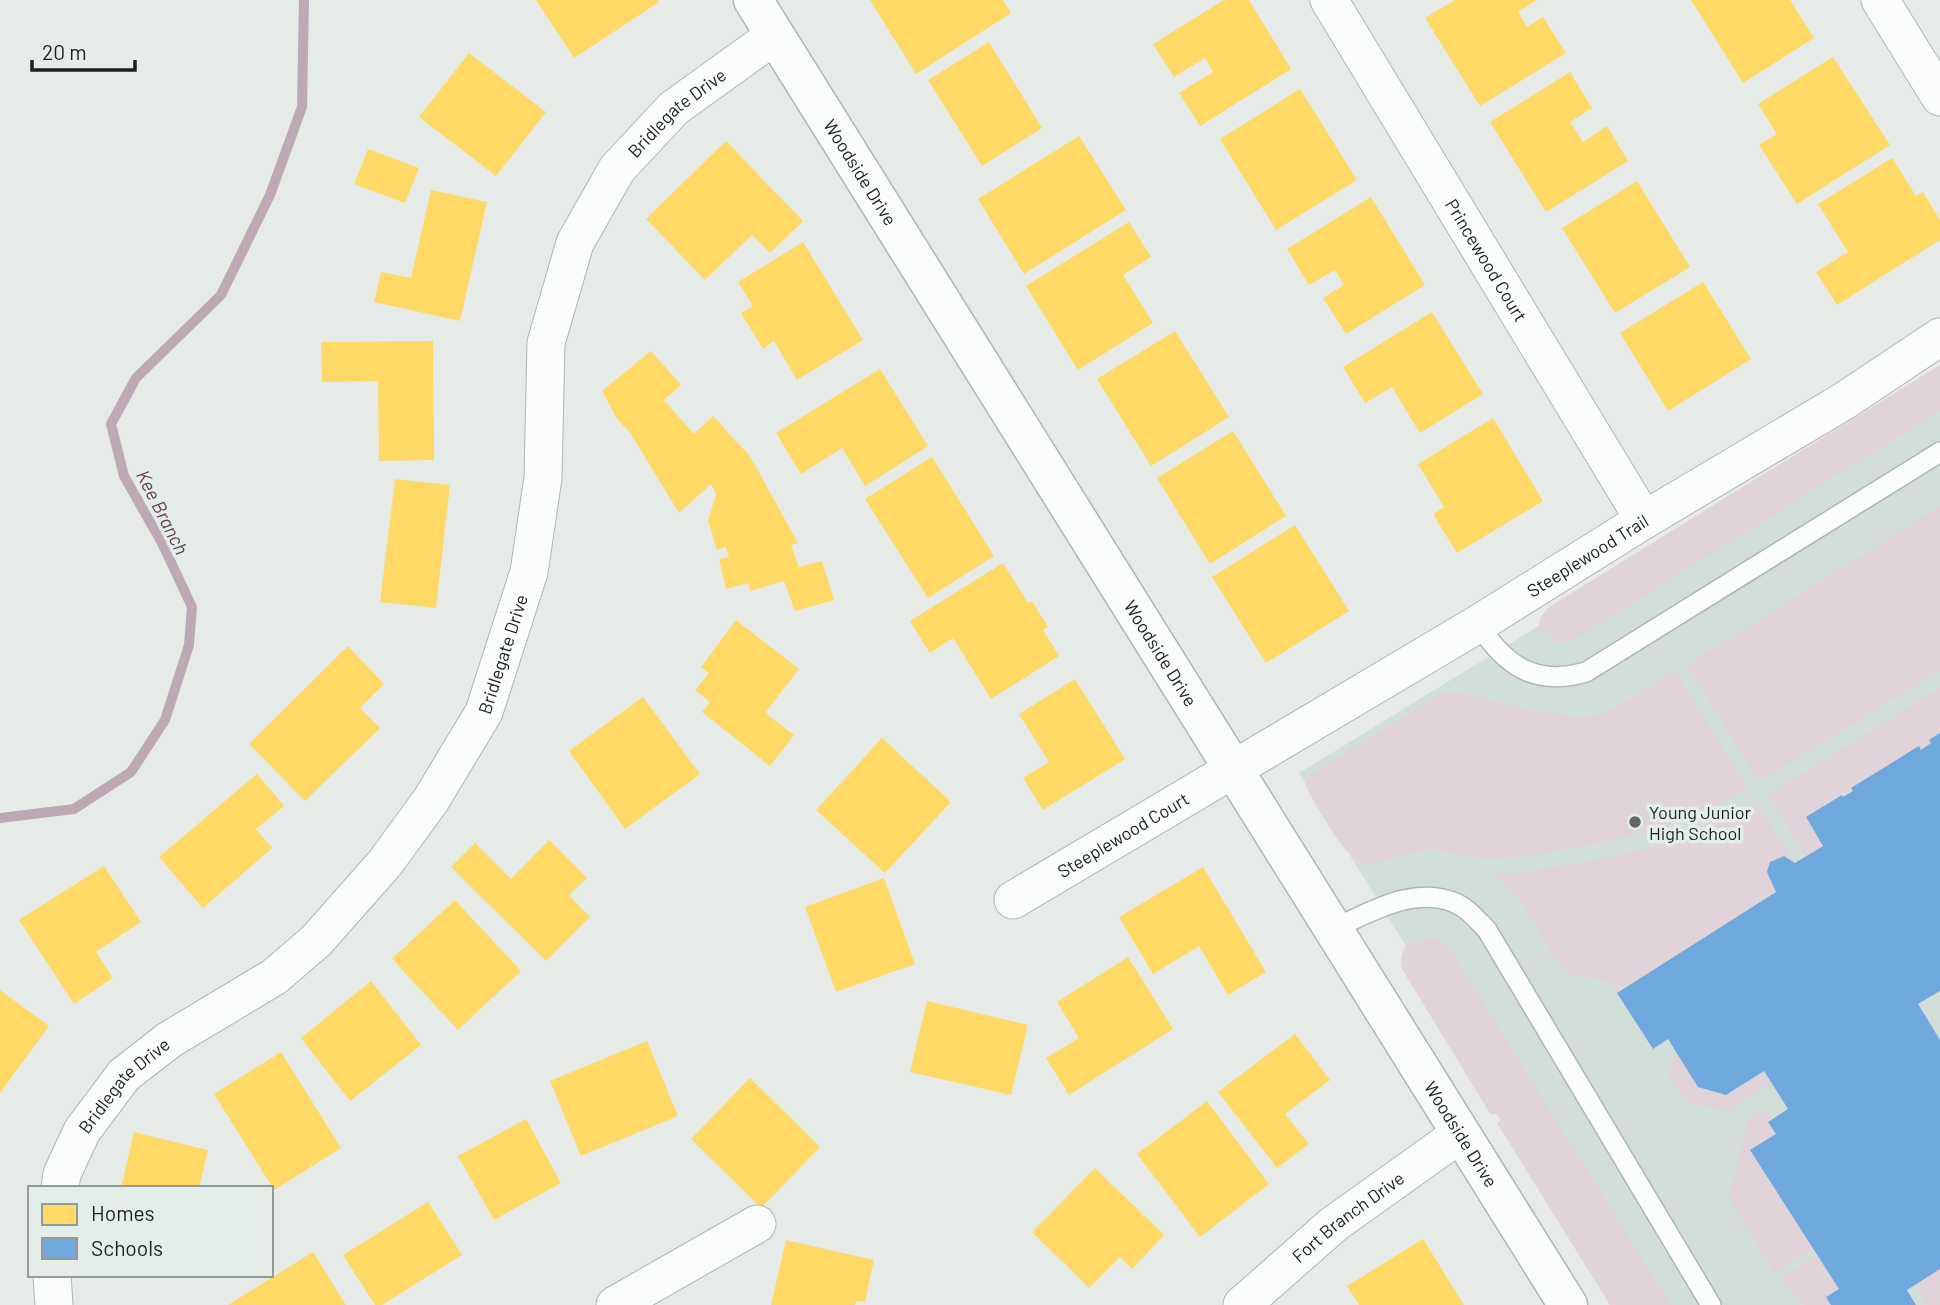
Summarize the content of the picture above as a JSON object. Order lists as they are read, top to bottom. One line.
{"streets":{"street":["Bridlegate Drive","Woodside Drive","Princewood Court","Steeplewood Trail","Steeplewood Court","Fort Branch Drive"]},"crossings":[["Bridlegate Drive","Woodside Drive"],["Woodside Drive","Steeplewood Trail"],["Woodside Drive","Steeplewood Court"],["Woodside Drive","Fort Branch Drive"],["Princewood Court","Steeplewood Trail"],["Steeplewood Trail","Steeplewood Court"]],"water":["Kee Branch"],"places":["Young Junior High School"],"legend":["Homes","Schools"],"scale_bar":"20 m"}
